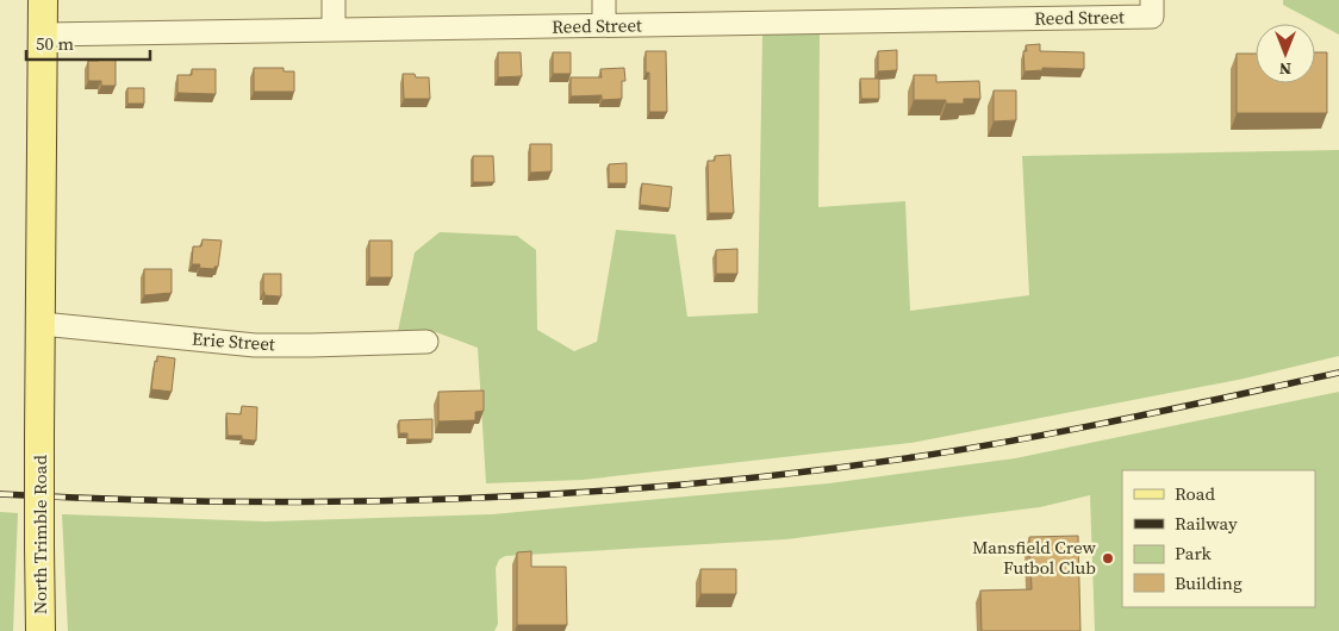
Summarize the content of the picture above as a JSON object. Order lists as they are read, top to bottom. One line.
{"streets":{"main road":["North Trimble Road"],"street":["Reed Street","Erie Street"]},"crossings":[["Reed Street","North Trimble Road"],["Erie Street","North Trimble Road"]],"places":["Mansfield Crew Futbol Club"],"legend":["Road","Railway","Park","Building"],"scale_bar":"50 m","north":"bottom"}
